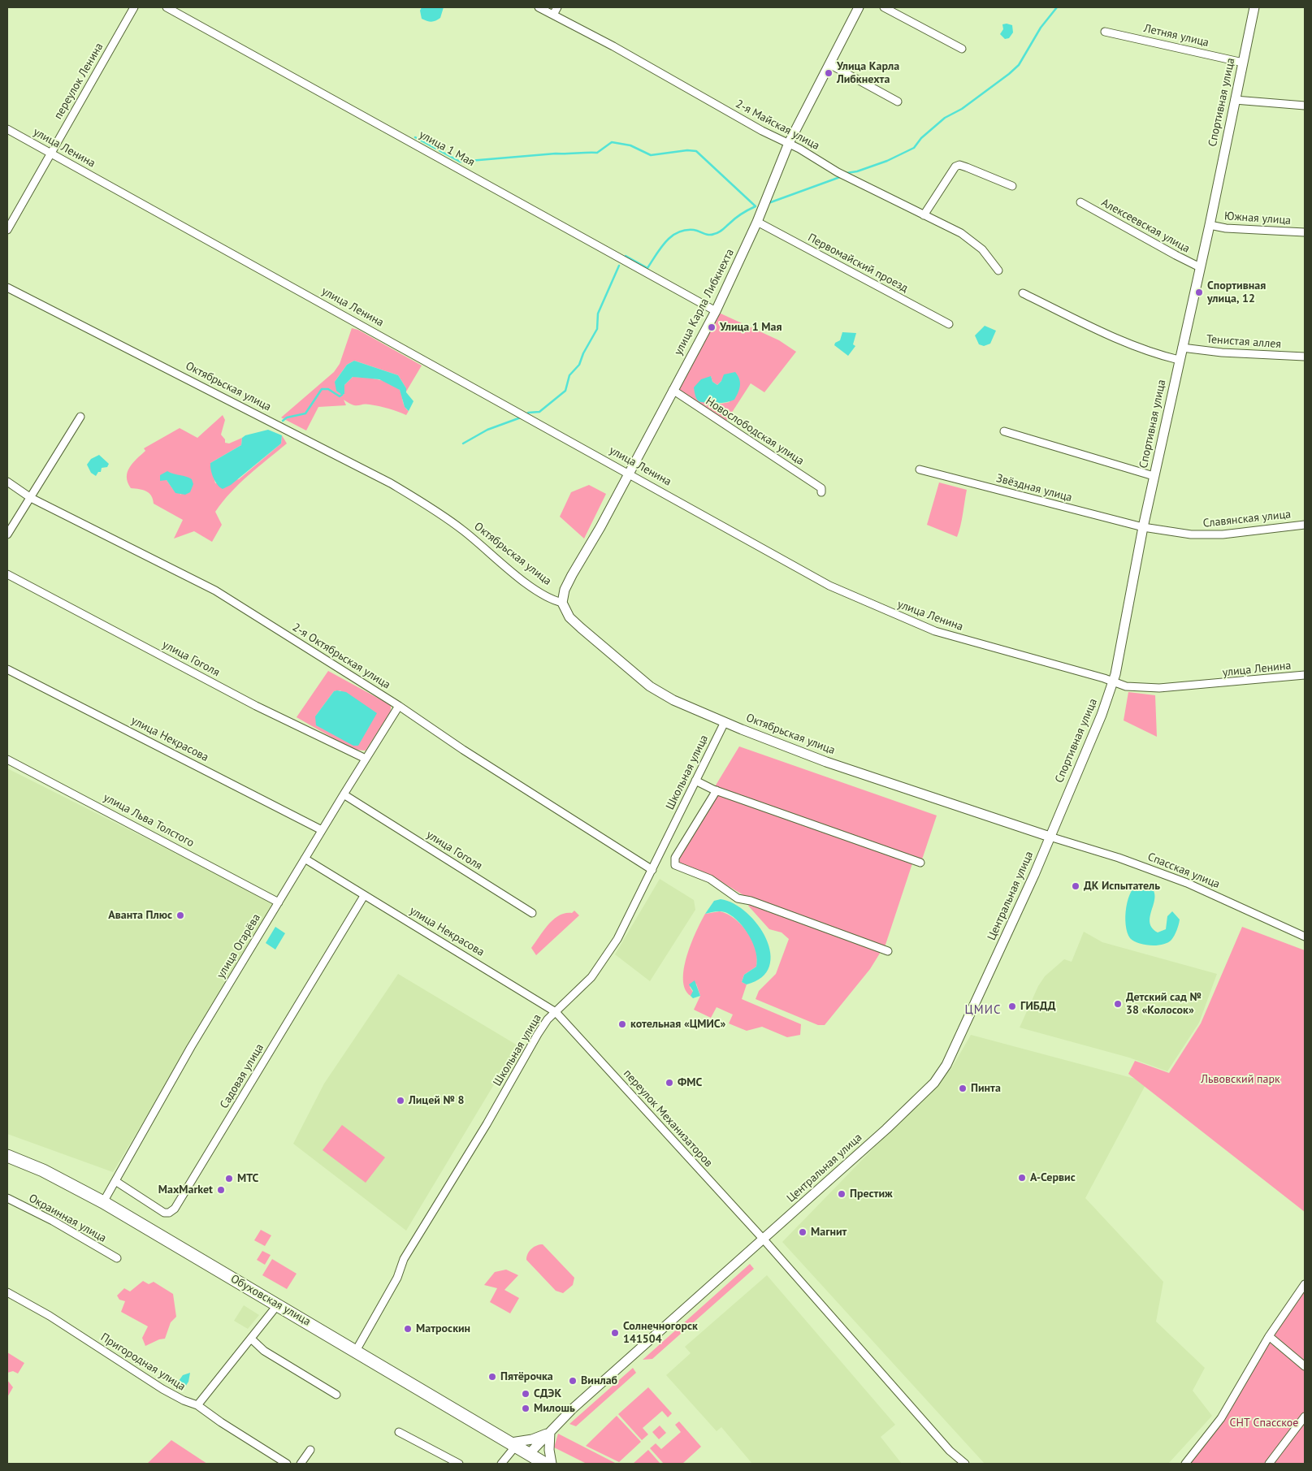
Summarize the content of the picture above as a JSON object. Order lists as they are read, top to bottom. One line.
{"streets":{"main road":["Обуховская улица"],"street":["Летняя улица","переулок Ленина","Спортивная улица","2-я Майская улица","улица Ленина","улица 1 Мая","Южная улица","Алексеевская улица","Первомайский проезд","улица Карла Либкнехта","Тенистая аллея","Октябрьская улица","Новослободская улица","Звёздная улица","Славянская улица","2-я Октябрьская улица","улица Гоголя","улица Некрасова","Школьная улица","улица Льва Толстого","Спасская улица","Центральная улица","улица Огарёва","Садовая улица","переулок Механизаторов","Окраинная улица","Пригородная улица"]},"crossings":[["Летняя улица","Спортивная улица"],["переулок Ленина","улица Ленина"],["Спортивная улица","улица Ленина"],["Спортивная улица","Южная улица"],["Спортивная улица","Алексеевская улица"],["Спортивная улица","Тенистая аллея"],["Спортивная улица","Октябрьская улица"],["Спортивная улица","Звёздная улица"],["Спортивная улица","Славянская улица"],["Спортивная улица","Спасская улица"],["Спортивная улица","Центральная улица"],["2-я Майская улица","улица Карла Либкнехта"],["улица Ленина","улица Карла Либкнехта"],["улица 1 Мая","улица Карла Либкнехта"],["Первомайский проезд","улица Карла Либкнехта"],["улица Карла Либкнехта","Октябрьская улица"],["улица Карла Либкнехта","Новослободская улица"],["Октябрьская улица","Школьная улица"],["Октябрьская улица","Спасская улица"],["Октябрьская улица","Центральная улица"],["Звёздная улица","Славянская улица"],["2-я Октябрьская улица","Школьная улица"],["2-я Октябрьская улица","улица Огарёва"],["улица Гоголя","улица Огарёва"],["улица Некрасова","Школьная улица"],["улица Некрасова","улица Огарёва"],["улица Некрасова","Садовая улица"],["улица Некрасова","переулок Механизаторов"],["Школьная улица","переулок Механизаторов"],["Школьная улица","Обуховская улица"],["улица Льва Толстого","улица Огарёва"],["Спасская улица","Центральная улица"],["Центральная улица","переулок Механизаторов"],["Центральная улица","Обуховская улица"],["улица Огарёва","Садовая улица"],["улица Огарёва","Обуховская улица"]],"districts":["ЦМИС"],"parks":["Львовский парк","СНТ Спасское"],"places":["Улица Карла Либкнехта","Спортивная улица, 12","Улица 1 Мая","ДК Испытатель","Аванта Плюс","Детский сад № 38 «Колосок»","ГИБДД","котельная «ЦМИС»","ФМС","Пинта","Лицей № 8","A-Сервис","МТС","MaxMarket","Престиж","Магнит","Матроскин","Солнечногорск 141504","Пятёрочка","Винлаб","СДЭК","Милошь"]}
